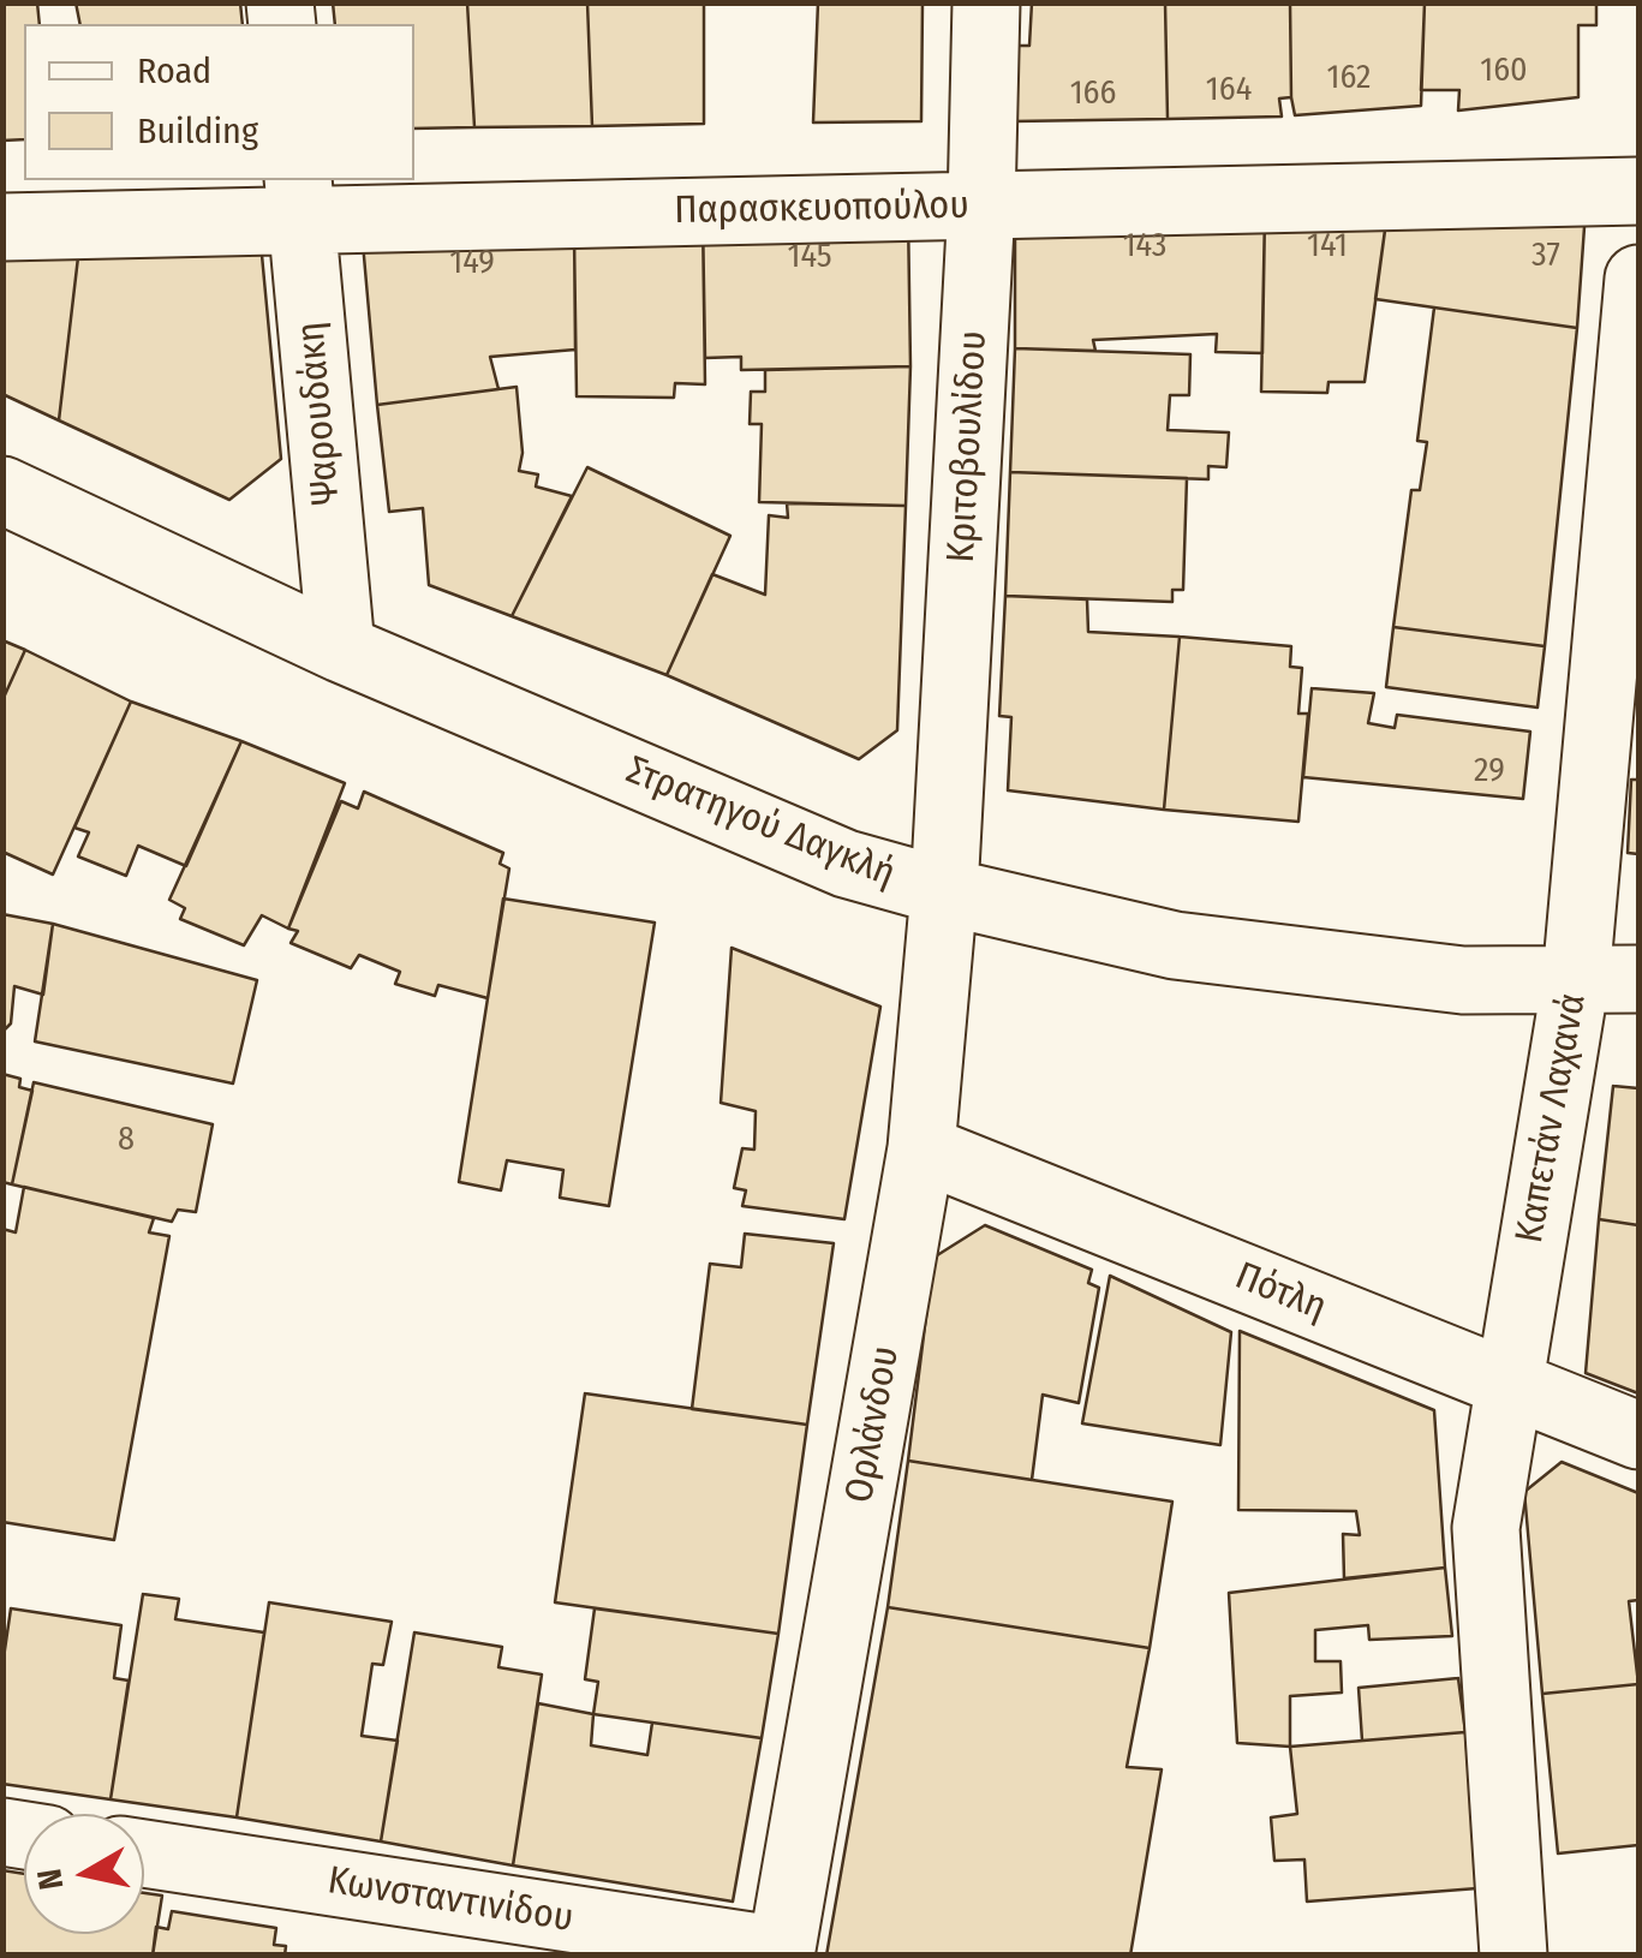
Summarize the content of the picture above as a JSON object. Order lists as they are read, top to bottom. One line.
{"streets":{"street":["Παρασκευοπούλου","Ψαρουδάκη","Κριτοβουλίδου","Στρατηγού Δαγκλή","Καπετάν Λαχανά","Πότλη","Ορλάνδου","Κωνσταντινίδου"]},"crossings":[["Παρασκευοπούλου","Ψαρουδάκη"],["Παρασκευοπούλου","Κριτοβουλίδου"],["Ψαρουδάκη","Στρατηγού Δαγκλή"],["Κριτοβουλίδου","Στρατηγού Δαγκλή"],["Κριτοβουλίδου","Ορλάνδου"],["Στρατηγού Δαγκλή","Καπετάν Λαχανά"],["Στρατηγού Δαγκλή","Ορλάνδου"],["Καπετάν Λαχανά","Πότλη"],["Πότλη","Ορλάνδου"],["Ορλάνδου","Κωνσταντινίδου"]],"house_numbers":["160","162","164","166","143","141","37","145","149","29","8"],"legend":["Road","Building"],"north":"left"}
